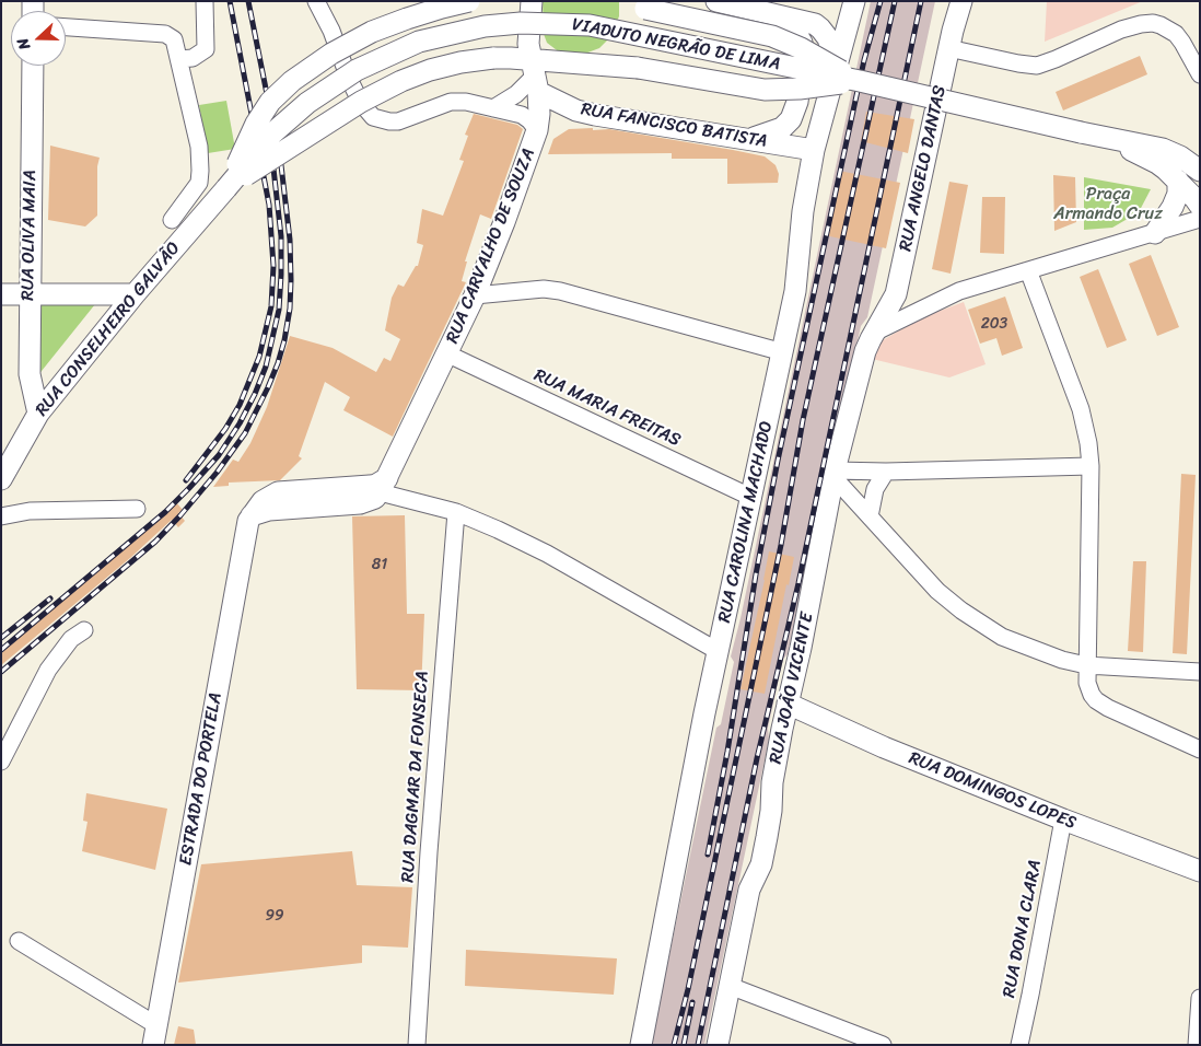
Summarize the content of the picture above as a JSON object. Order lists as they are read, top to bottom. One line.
{"streets":{"main road":["VIADUTO NEGRÃO DE LIMA","RUA FANCISCO BATISTA","RUA ANGELO DANTAS","RUA OLIVA MAIA","RUA CARVALHO DE SOUZA","RUA CONSELHEIRO GALVÃO","RUA CAROLINA MACHADO","RUA JOÃO VICENTE","ESTRADA DO PORTELA","RUA DOMINGOS LOPES"],"street":["RUA MARIA FREITAS","RUA DAGMAR DA FONSECA","RUA DONA CLARA"]},"crossings":[["VIADUTO NEGRÃO DE LIMA","RUA CONSELHEIRO GALVÃO"],["RUA FANCISCO BATISTA","RUA CARVALHO DE SOUZA"],["RUA FANCISCO BATISTA","RUA CAROLINA MACHADO"],["RUA ANGELO DANTAS","RUA JOÃO VICENTE"],["RUA OLIVA MAIA","RUA CONSELHEIRO GALVÃO"],["RUA CARVALHO DE SOUZA","RUA MARIA FREITAS"],["RUA CARVALHO DE SOUZA","ESTRADA DO PORTELA"],["RUA MARIA FREITAS","RUA CAROLINA MACHADO"],["RUA JOÃO VICENTE","RUA DOMINGOS LOPES"],["RUA DOMINGOS LOPES","RUA DONA CLARA"]],"parks":["Praça Armando Cruz"],"house_numbers":["203","81","99"],"north":"left"}
